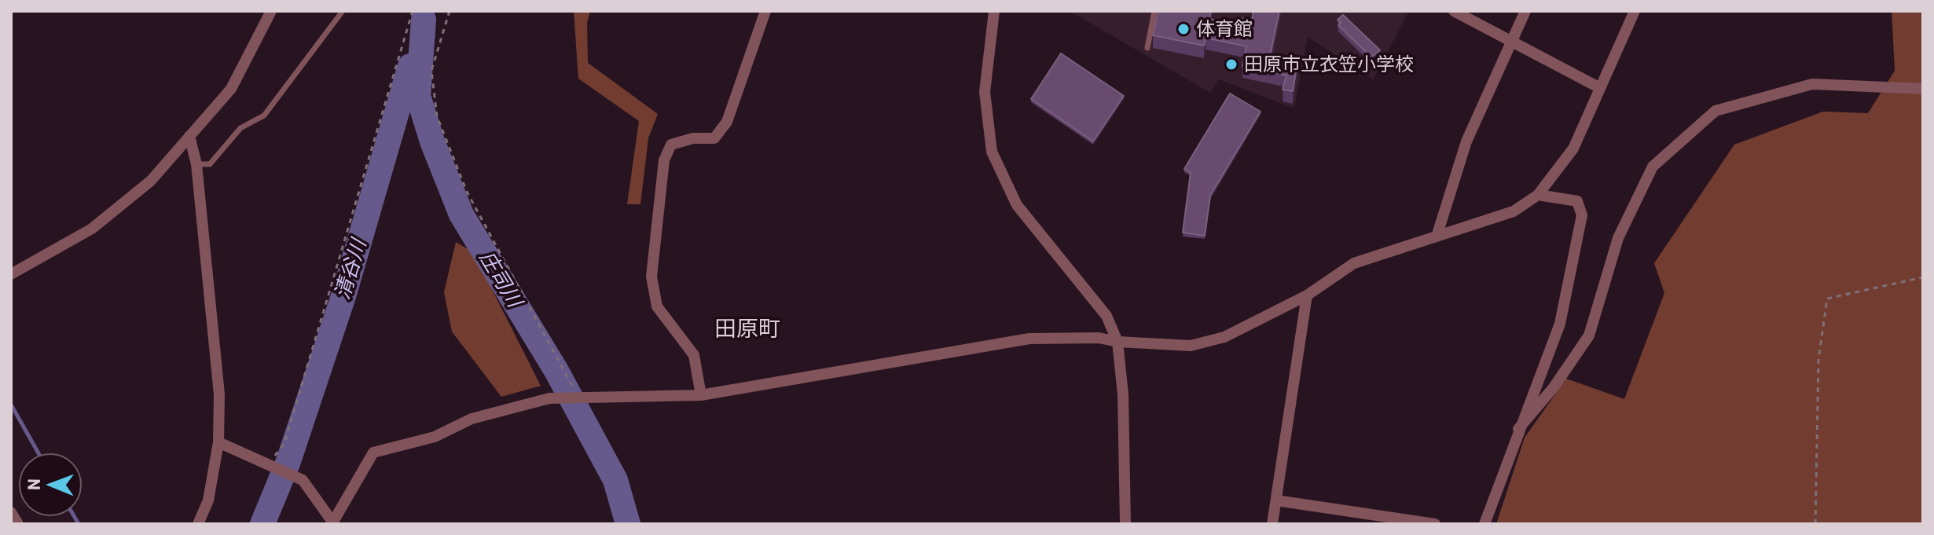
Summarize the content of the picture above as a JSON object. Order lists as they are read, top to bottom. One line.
{"districts":["田原町"],"water":["清谷川","庄司川"],"places":["体育館","田原市立衣笠小学校"],"north":"left"}
